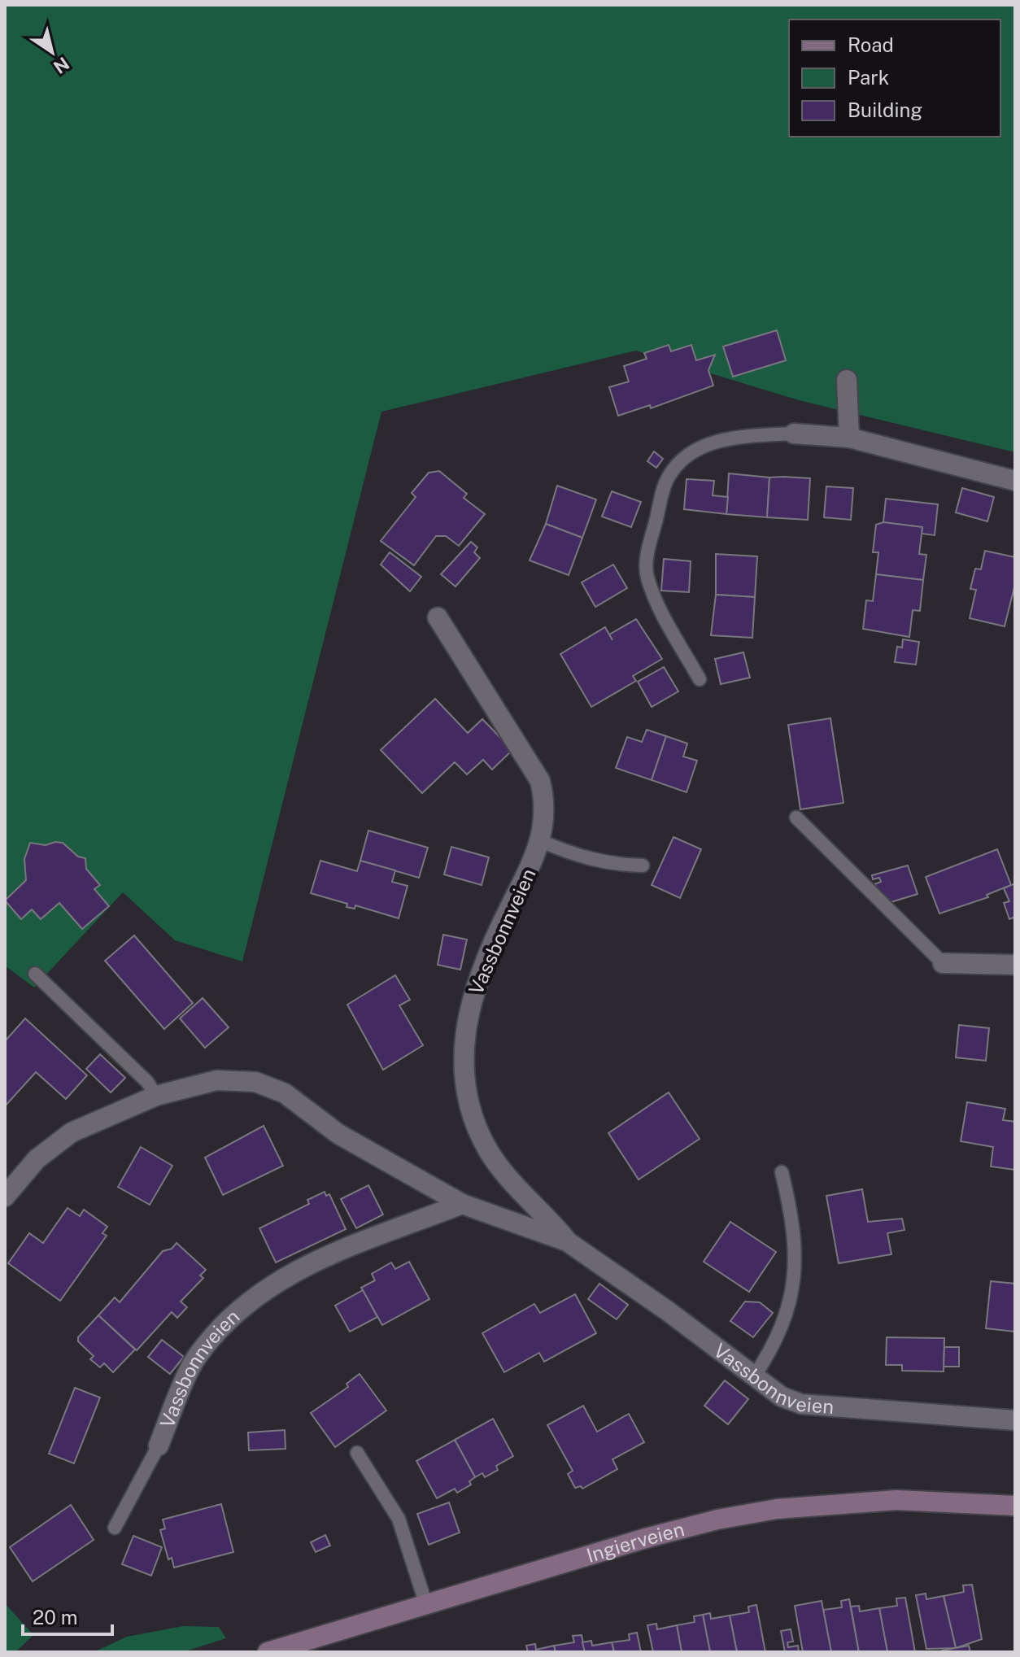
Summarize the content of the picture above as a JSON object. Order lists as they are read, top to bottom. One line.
{"streets":{"main road":["Ingierveien"],"street":["Vassbonnveien"]},"legend":["Road","Park","Building"],"scale_bar":"20 m","north":"bottom right"}
